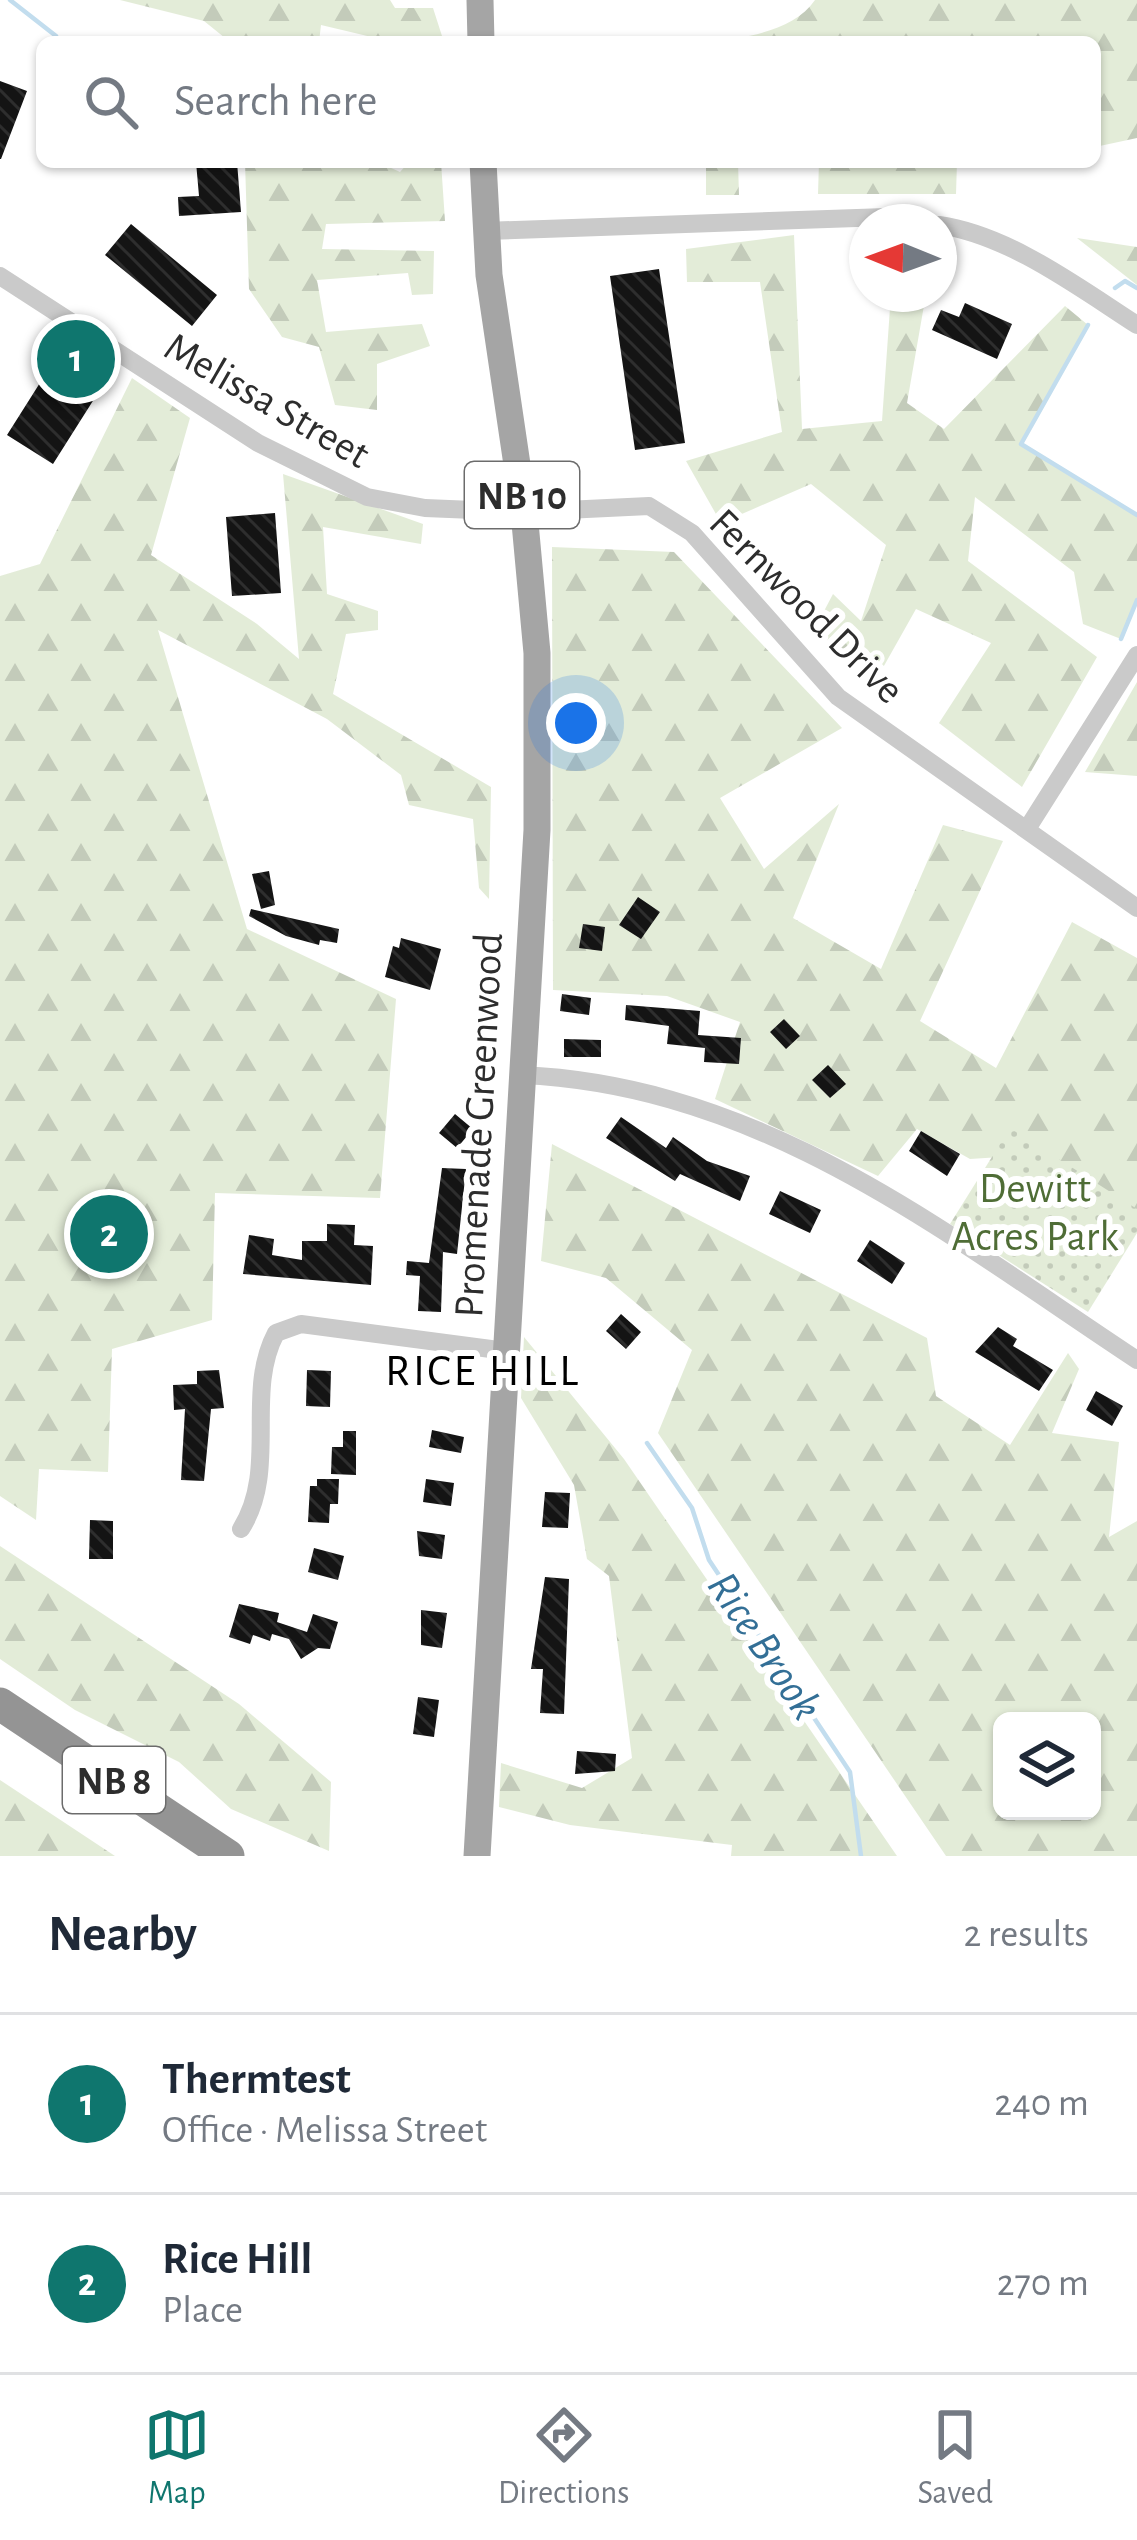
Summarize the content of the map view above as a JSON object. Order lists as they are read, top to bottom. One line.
{"streets":{"highway":["NB 8"],"main road":["NB 10","Promenade Greenwood"],"street":["Melissa Street","Fernwood Drive"]},"crossings":[["Melissa Street","NB 10"],["Melissa Street","Fernwood Drive"],["Melissa Street","Promenade Greenwood"],["NB 10","Fernwood Drive"],["NB 10","Promenade Greenwood"],["Fernwood Drive","Promenade Greenwood"]],"districts":["RICE HILL"],"water":["Rice Brook"],"parks":["Dewitt Acres Park"],"north":"left","page":{"search":"Search here","pins":["1","2"],"heading":["Nearby","2 results"],"list":[{"mark":"1","name":"Thermtest","note":"Office · Melissa Street","value":"240 m"},{"mark":"2","name":"Rice Hill","note":"Place","value":"270 m"}],"nav":["Map","Directions","Saved"]}}
